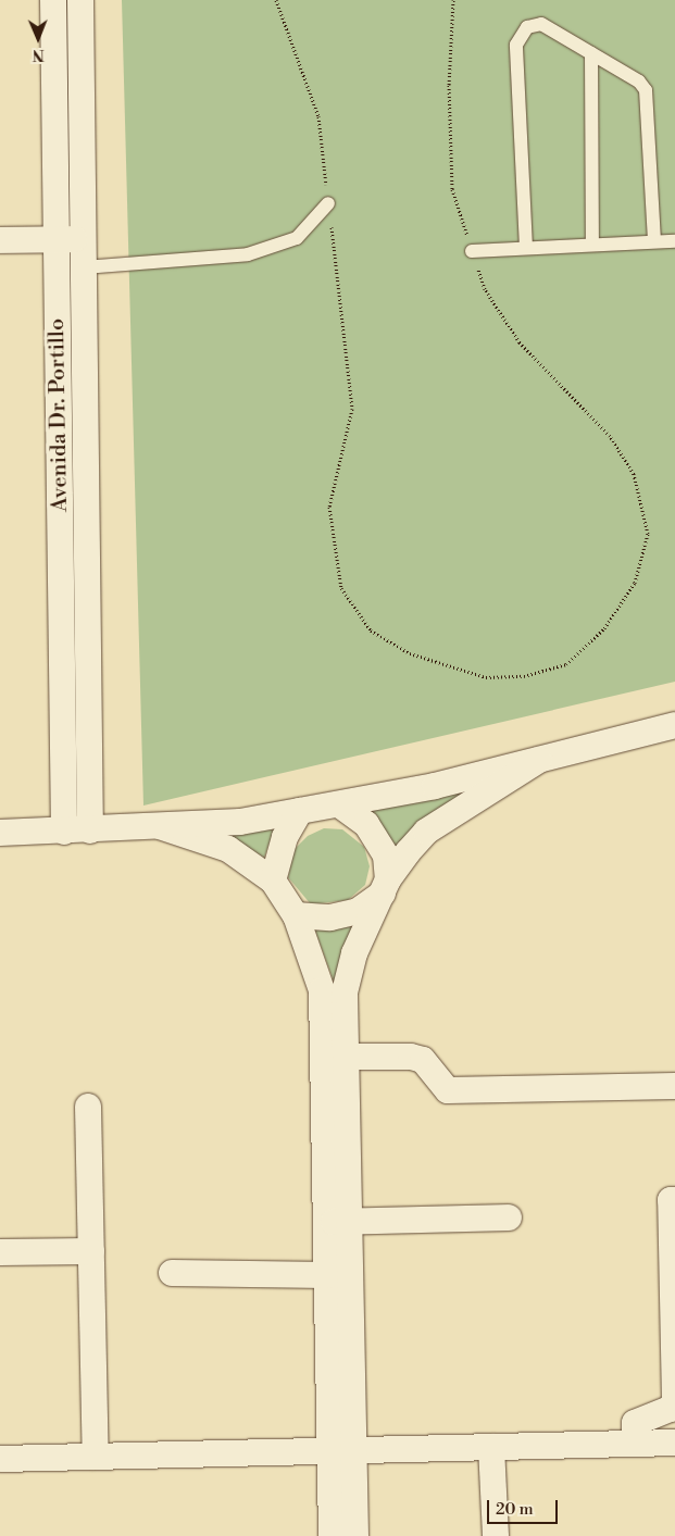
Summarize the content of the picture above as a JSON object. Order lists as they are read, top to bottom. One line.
{"streets":{"street":["Avenida Dr. Portillo"]},"scale_bar":"20 m","north":"bottom"}
